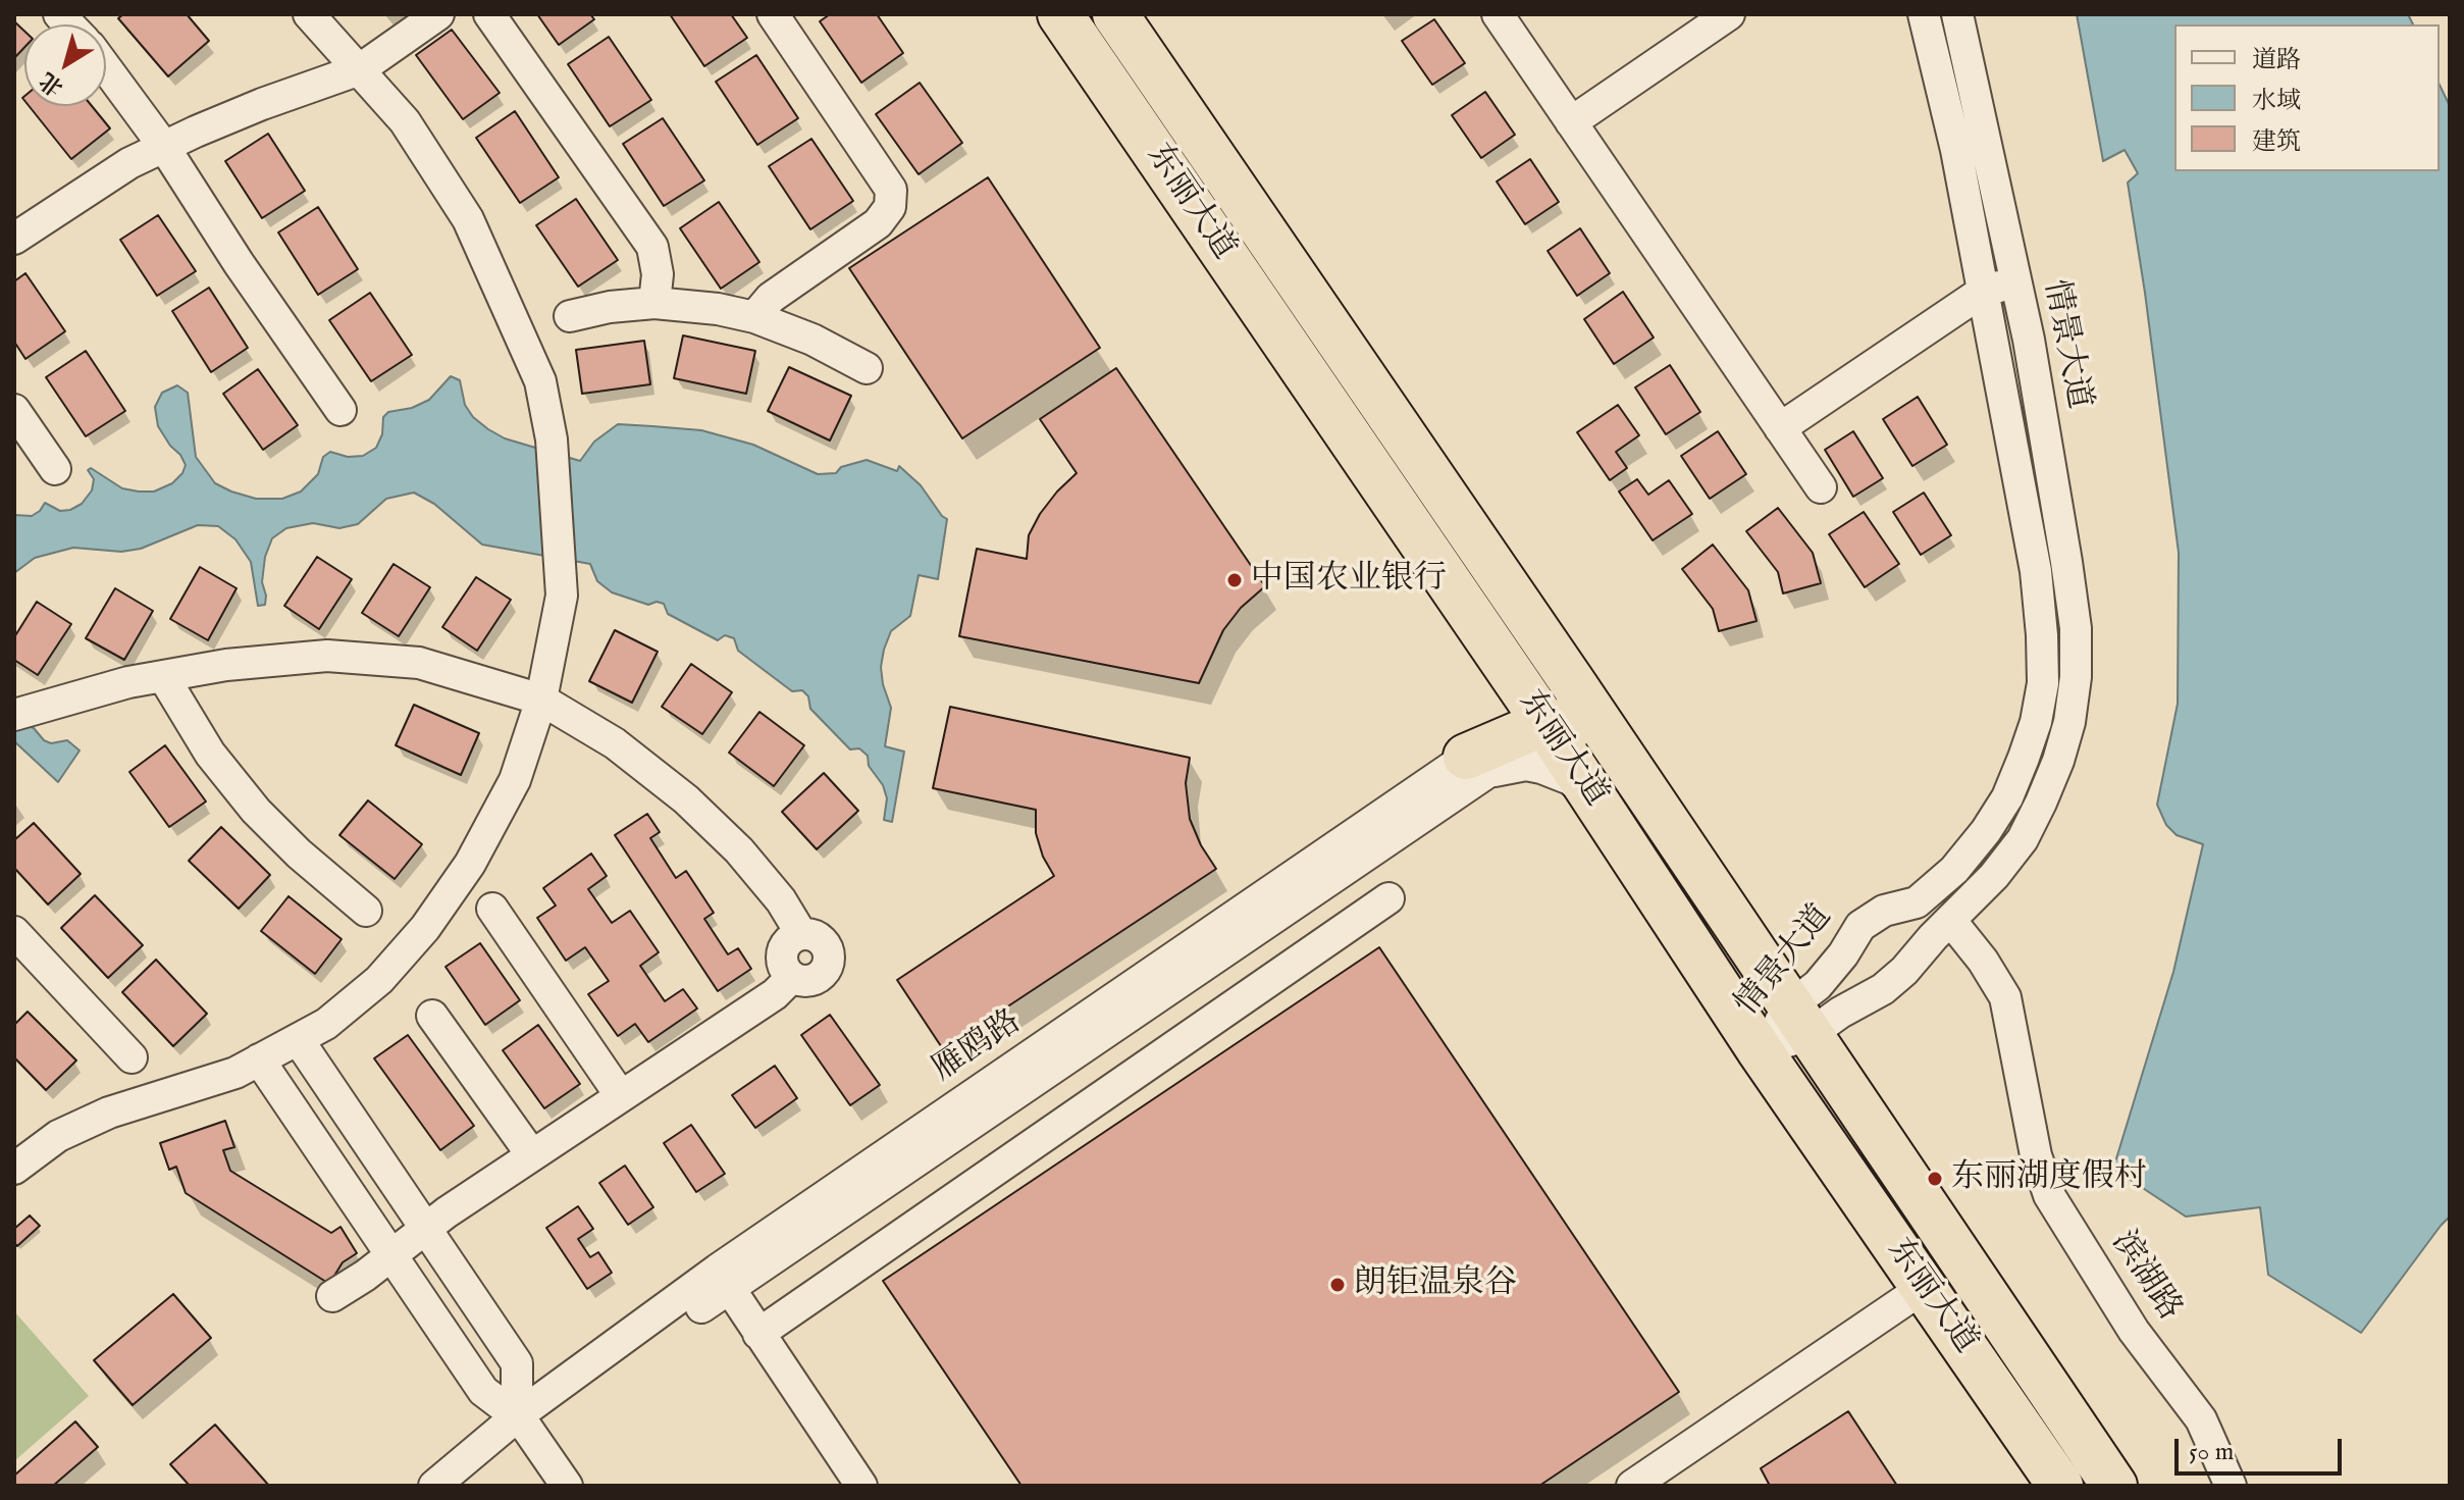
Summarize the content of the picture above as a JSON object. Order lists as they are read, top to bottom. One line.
{"streets":{"highway":["东丽大道"],"street":["情景大道","雁鸥路","滨湖路"]},"crossings":[["东丽大道","情景大道"],["东丽大道","雁鸥路"],["情景大道","滨湖路"]],"places":["中国农业银行","东丽湖度假村","朗钜温泉谷"],"legend":["道路","水域","建筑"],"scale_bar":"50 m","north":"bottom left"}
